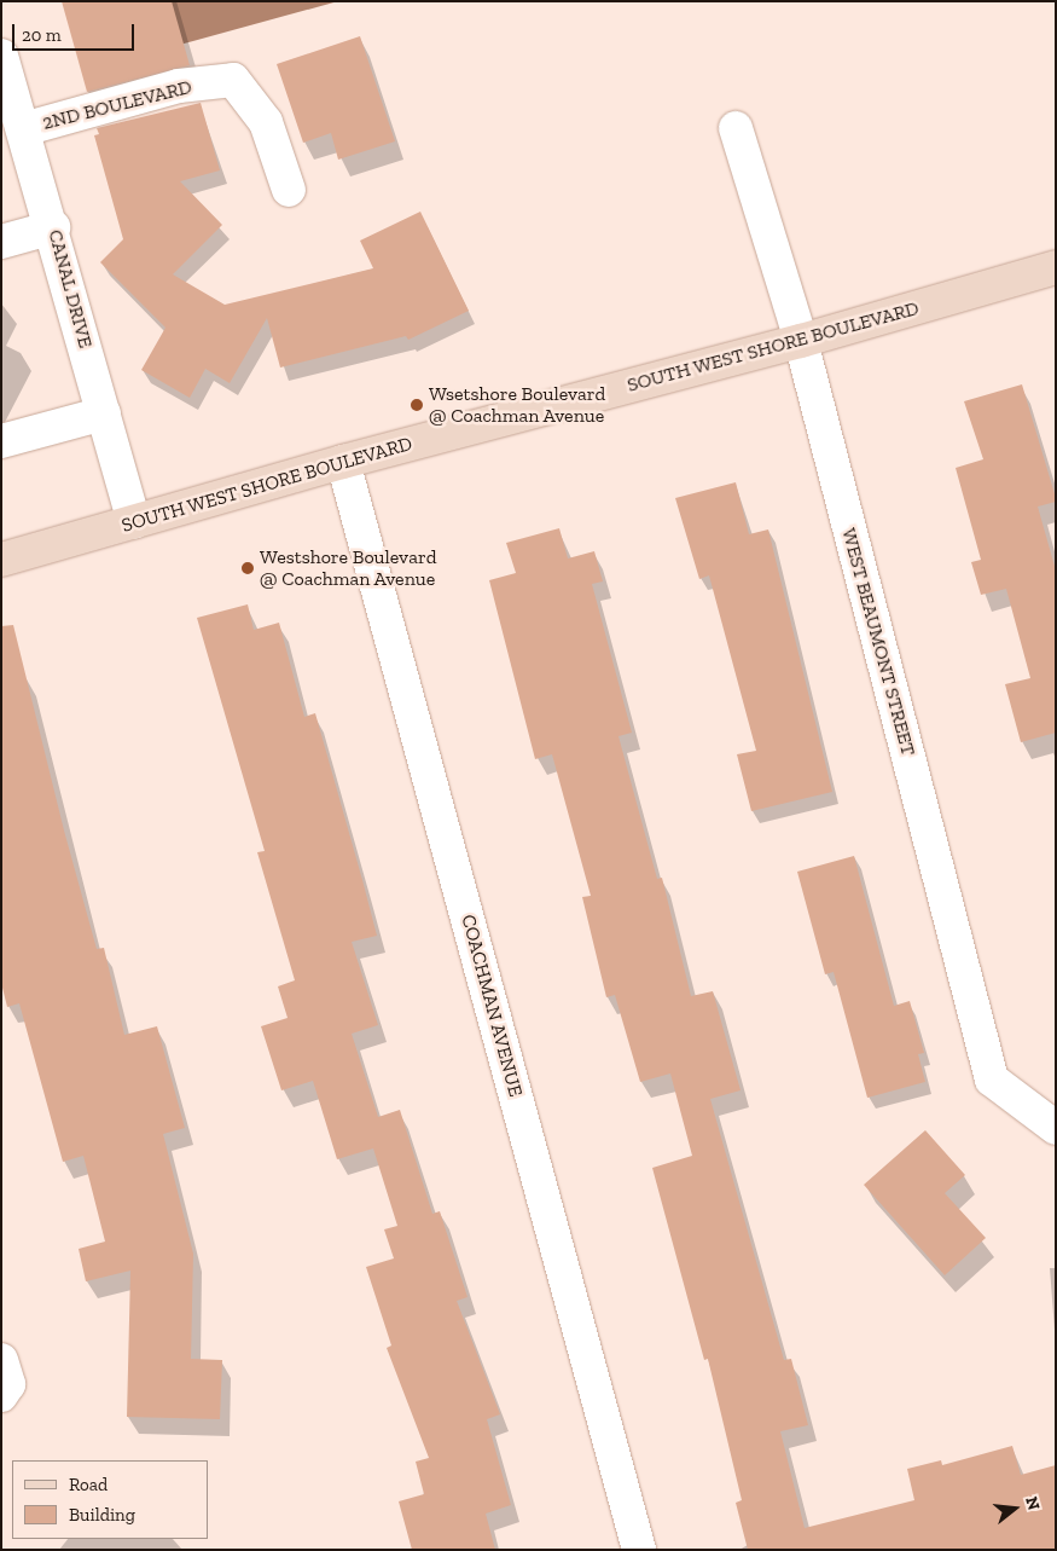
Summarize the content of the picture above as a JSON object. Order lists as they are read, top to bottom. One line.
{"streets":{"street":["2ND BOULEVARD","CANAL DRIVE","SOUTH WEST SHORE BOULEVARD","WEST BEAUMONT STREET","COACHMAN AVENUE"]},"crossings":[["2ND BOULEVARD","CANAL DRIVE"],["CANAL DRIVE","SOUTH WEST SHORE BOULEVARD"],["SOUTH WEST SHORE BOULEVARD","WEST BEAUMONT STREET"],["SOUTH WEST SHORE BOULEVARD","COACHMAN AVENUE"]],"places":["Wsetshore Boulevard @ Coachman Avenue","Westshore Boulevard @ Coachman Avenue"],"legend":["Road","Building"],"scale_bar":"20 m","north":"right"}
